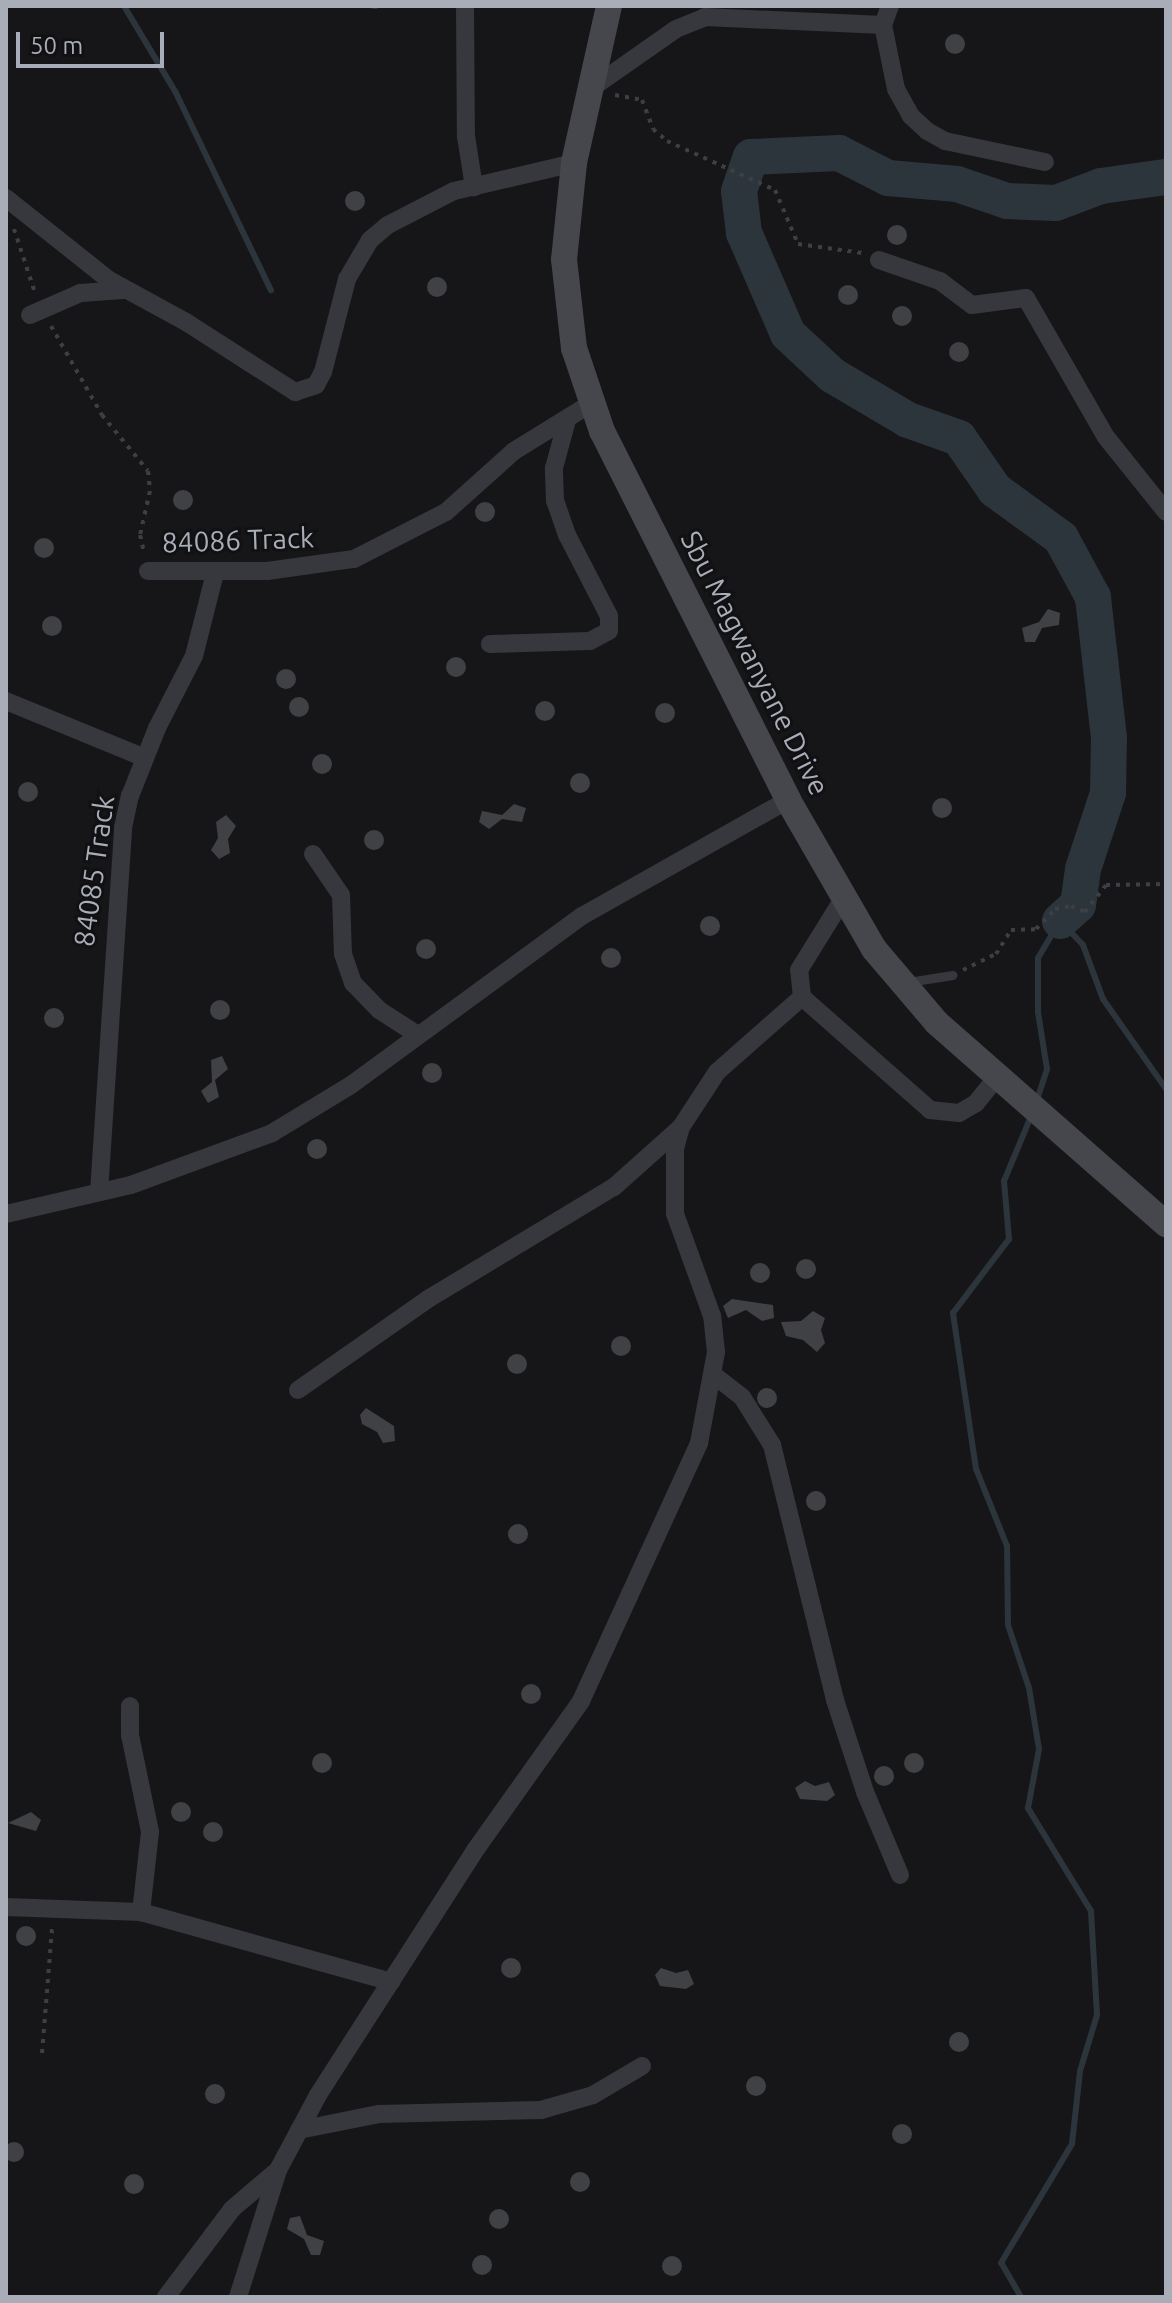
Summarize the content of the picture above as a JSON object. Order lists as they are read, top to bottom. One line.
{"streets":{"main road":["Sbu Magwanyane Drive"],"street":["84086 Track","84085 Track"]},"crossings":[["84086 Track","Sbu Magwanyane Drive"],["84086 Track","84085 Track"]],"scale_bar":"50 m"}
